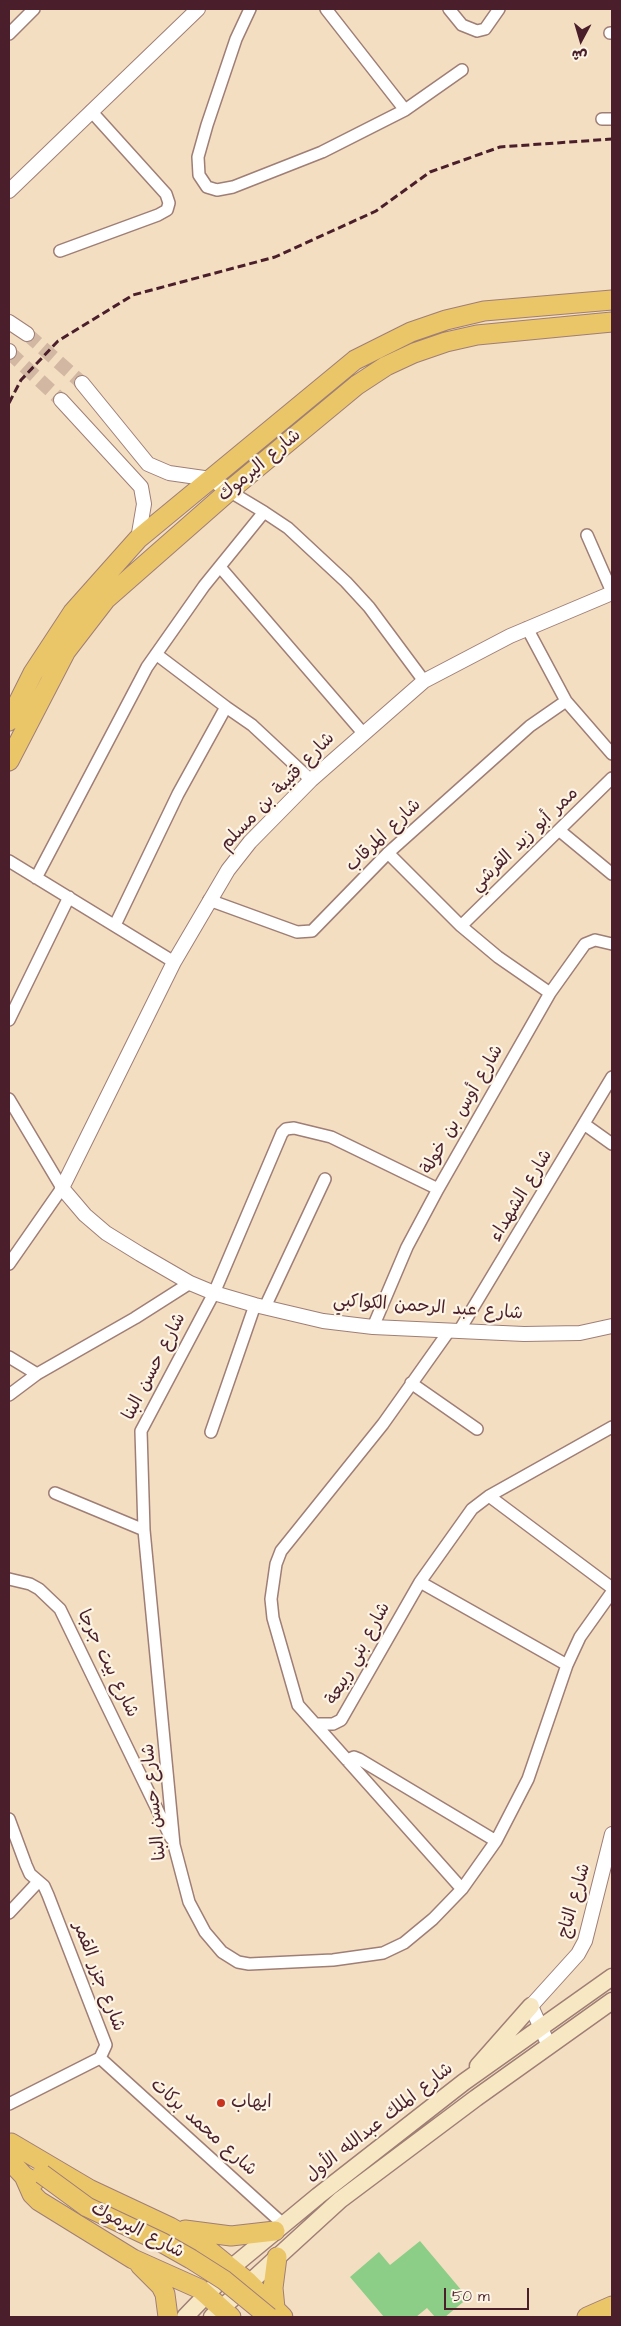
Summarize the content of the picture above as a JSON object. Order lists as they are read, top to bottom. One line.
{"streets":{"highway":["شارع اليرموك"],"main road":["شارع الملك عبدالله الأول"],"street":["شارع قتيبة بن مسلم","شارع المرقاب","ممر أبو زيد القرشي","شارع أوس بن خولة","شارع الشهداء","شارع عبد الرحمن الكواكبي","شارع حسن البنا","شارع بني ربيعة","شارع بيت جرجا","شارع التاج","شارع جزر القمر","شارع محمد بركات"]},"crossings":[["شارع قتيبة بن مسلم","شارع المرقاب"],["شارع قتيبة بن مسلم","شارع عبد الرحمن الكواكبي"],["شارع أوس بن خولة","شارع عبد الرحمن الكواكبي"],["شارع الشهداء","شارع عبد الرحمن الكواكبي"],["شارع الشهداء","شارع بني ربيعة"],["شارع عبد الرحمن الكواكبي","شارع حسن البنا"],["شارع عبد الرحمن الكواكبي","شارع بني ربيعة"],["شارع حسن البنا","شارع بيت جرجا"],["شارع جزر القمر","شارع محمد بركات"],["شارع الملك عبدالله الأول","شارع محمد بركات"]],"places":["ايهاب"],"scale_bar":"50 m","north":"bottom"}
